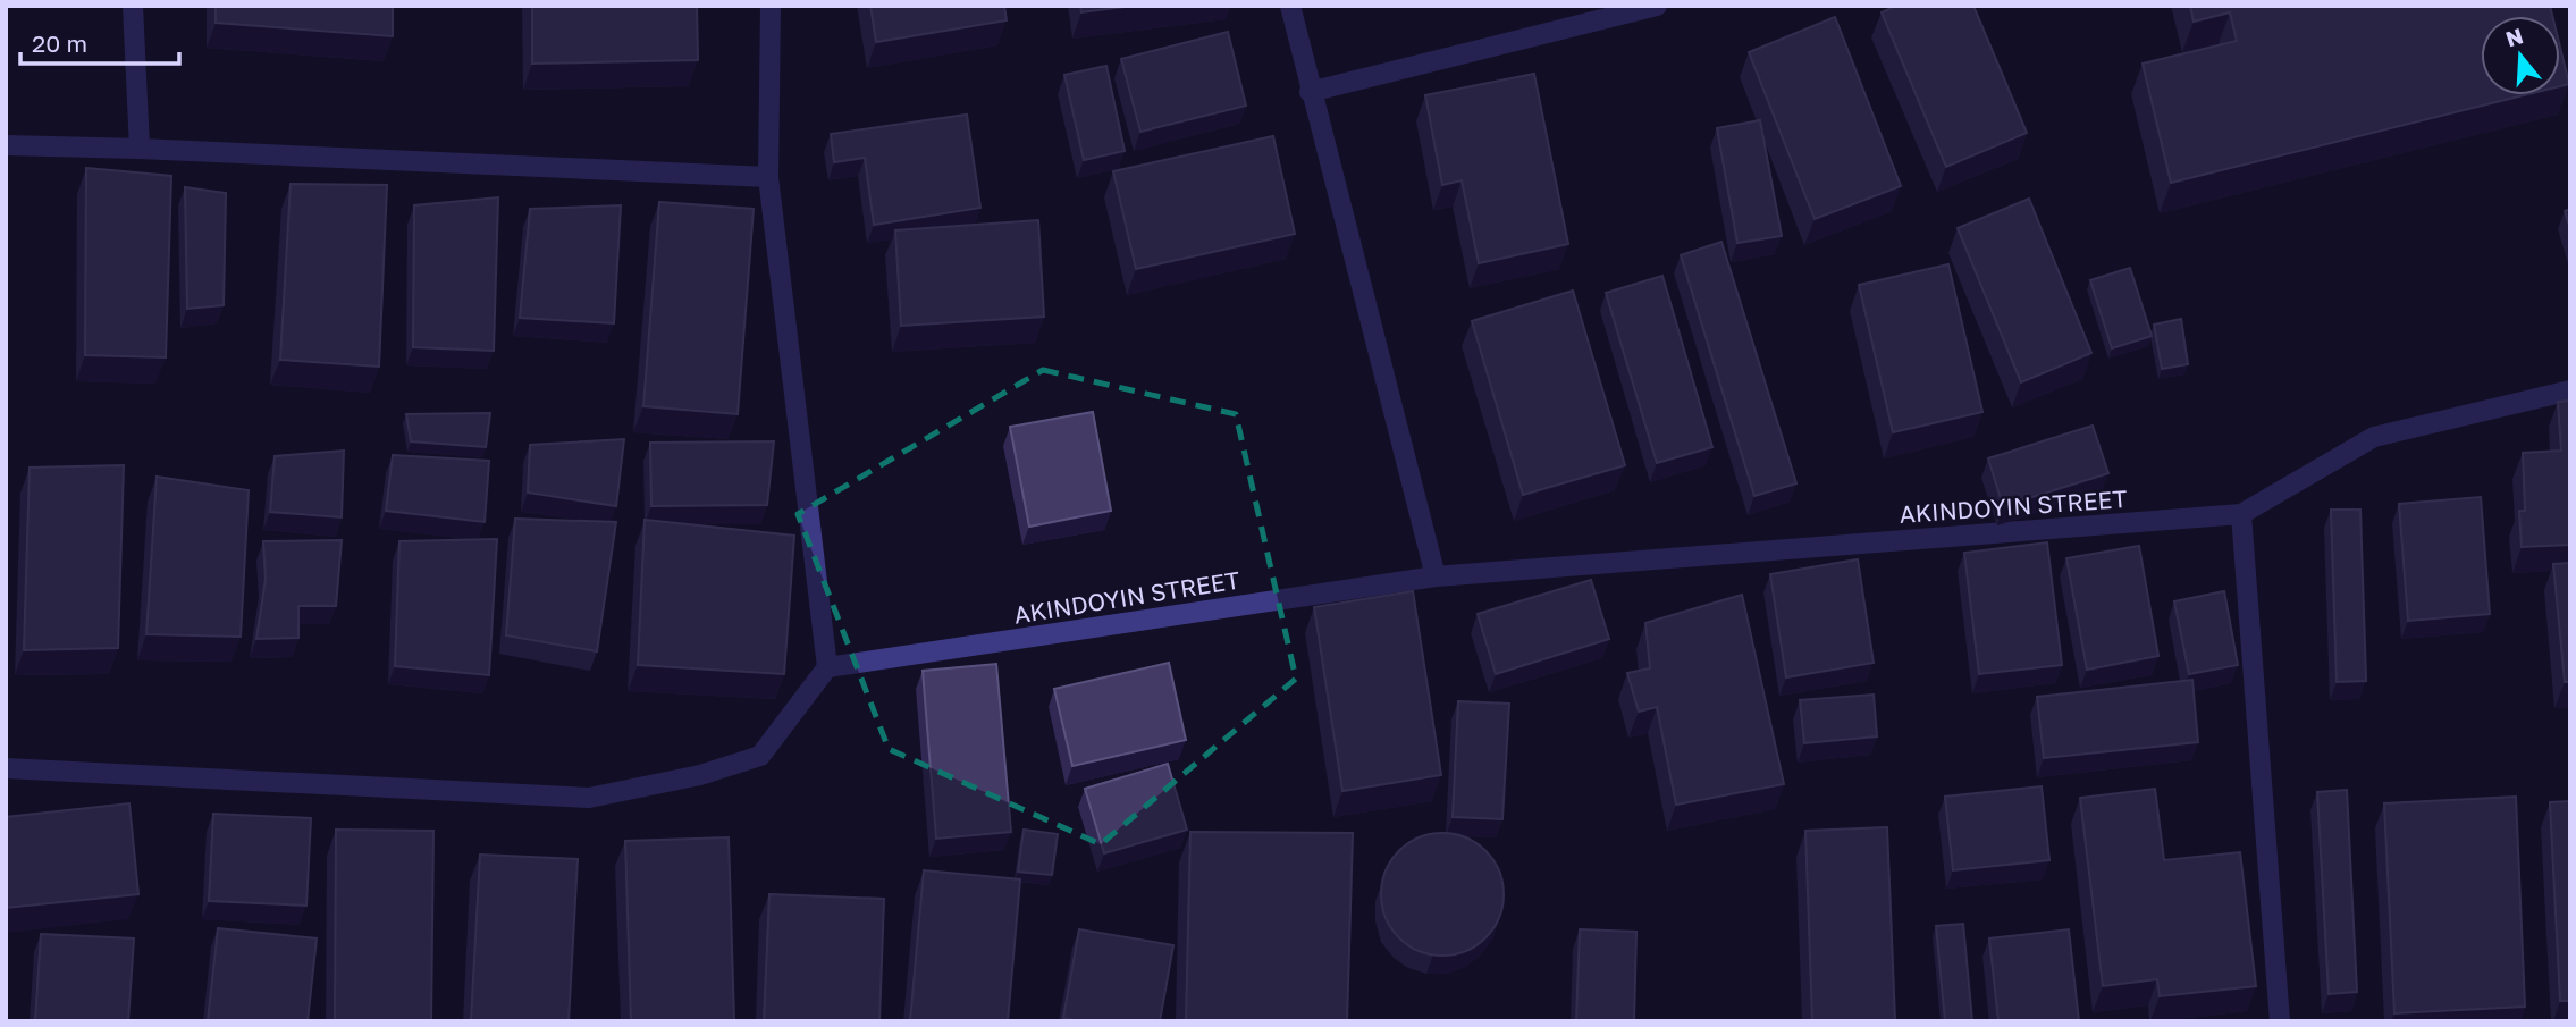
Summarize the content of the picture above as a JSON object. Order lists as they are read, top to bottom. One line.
{"streets":{"street":["AKINDOYIN STREET"]},"scale_bar":"20 m","north":"top"}
